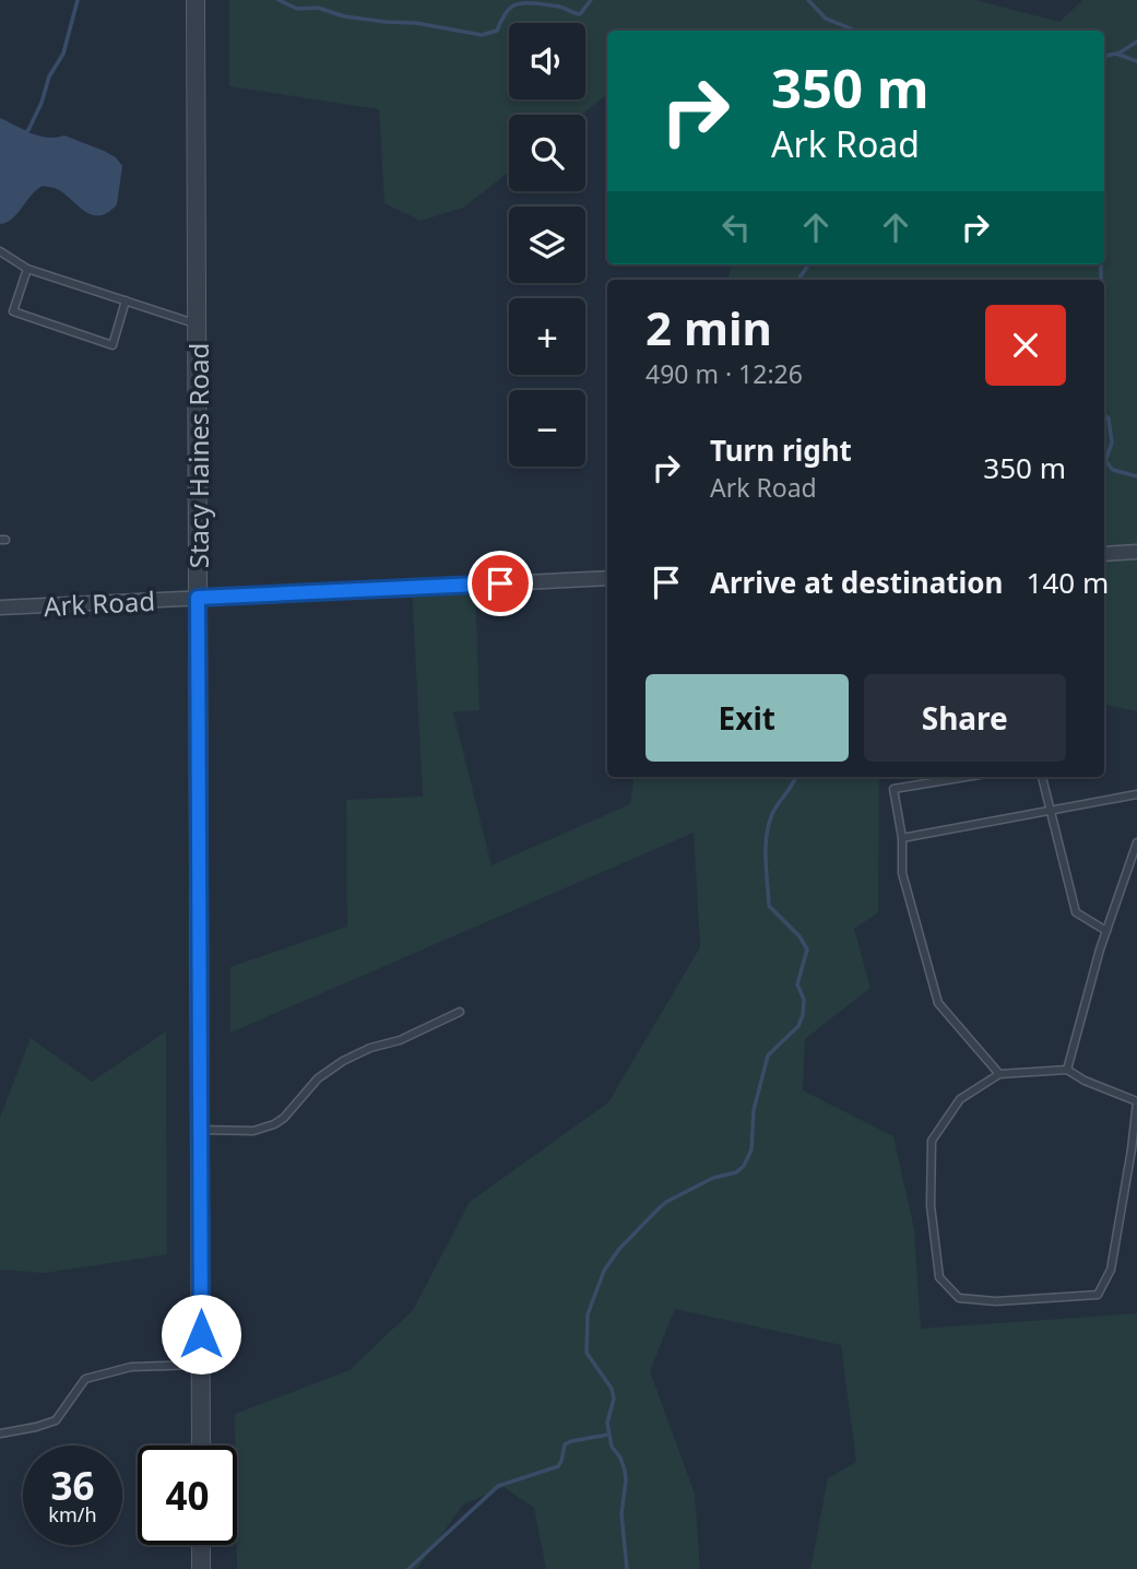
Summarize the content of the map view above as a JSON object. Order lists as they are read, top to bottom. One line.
{"streets":{"street":["Stacy Haines Road","Ark Road"]},"crossings":[["Stacy Haines Road","Ark Road"]],"page":{"map_buttons":["+","−"],"turn":["350 m","Ark Road"],"heading":["2 min","490 m · 12:26"],"list":[{"name":"Turn right","note":"Ark Road","value":"350 m"},{"name":"Arrive at destination","value":"140 m"}],"buttons":["Exit","Share"],"speed":"36 km/h","limit":"40"}}
